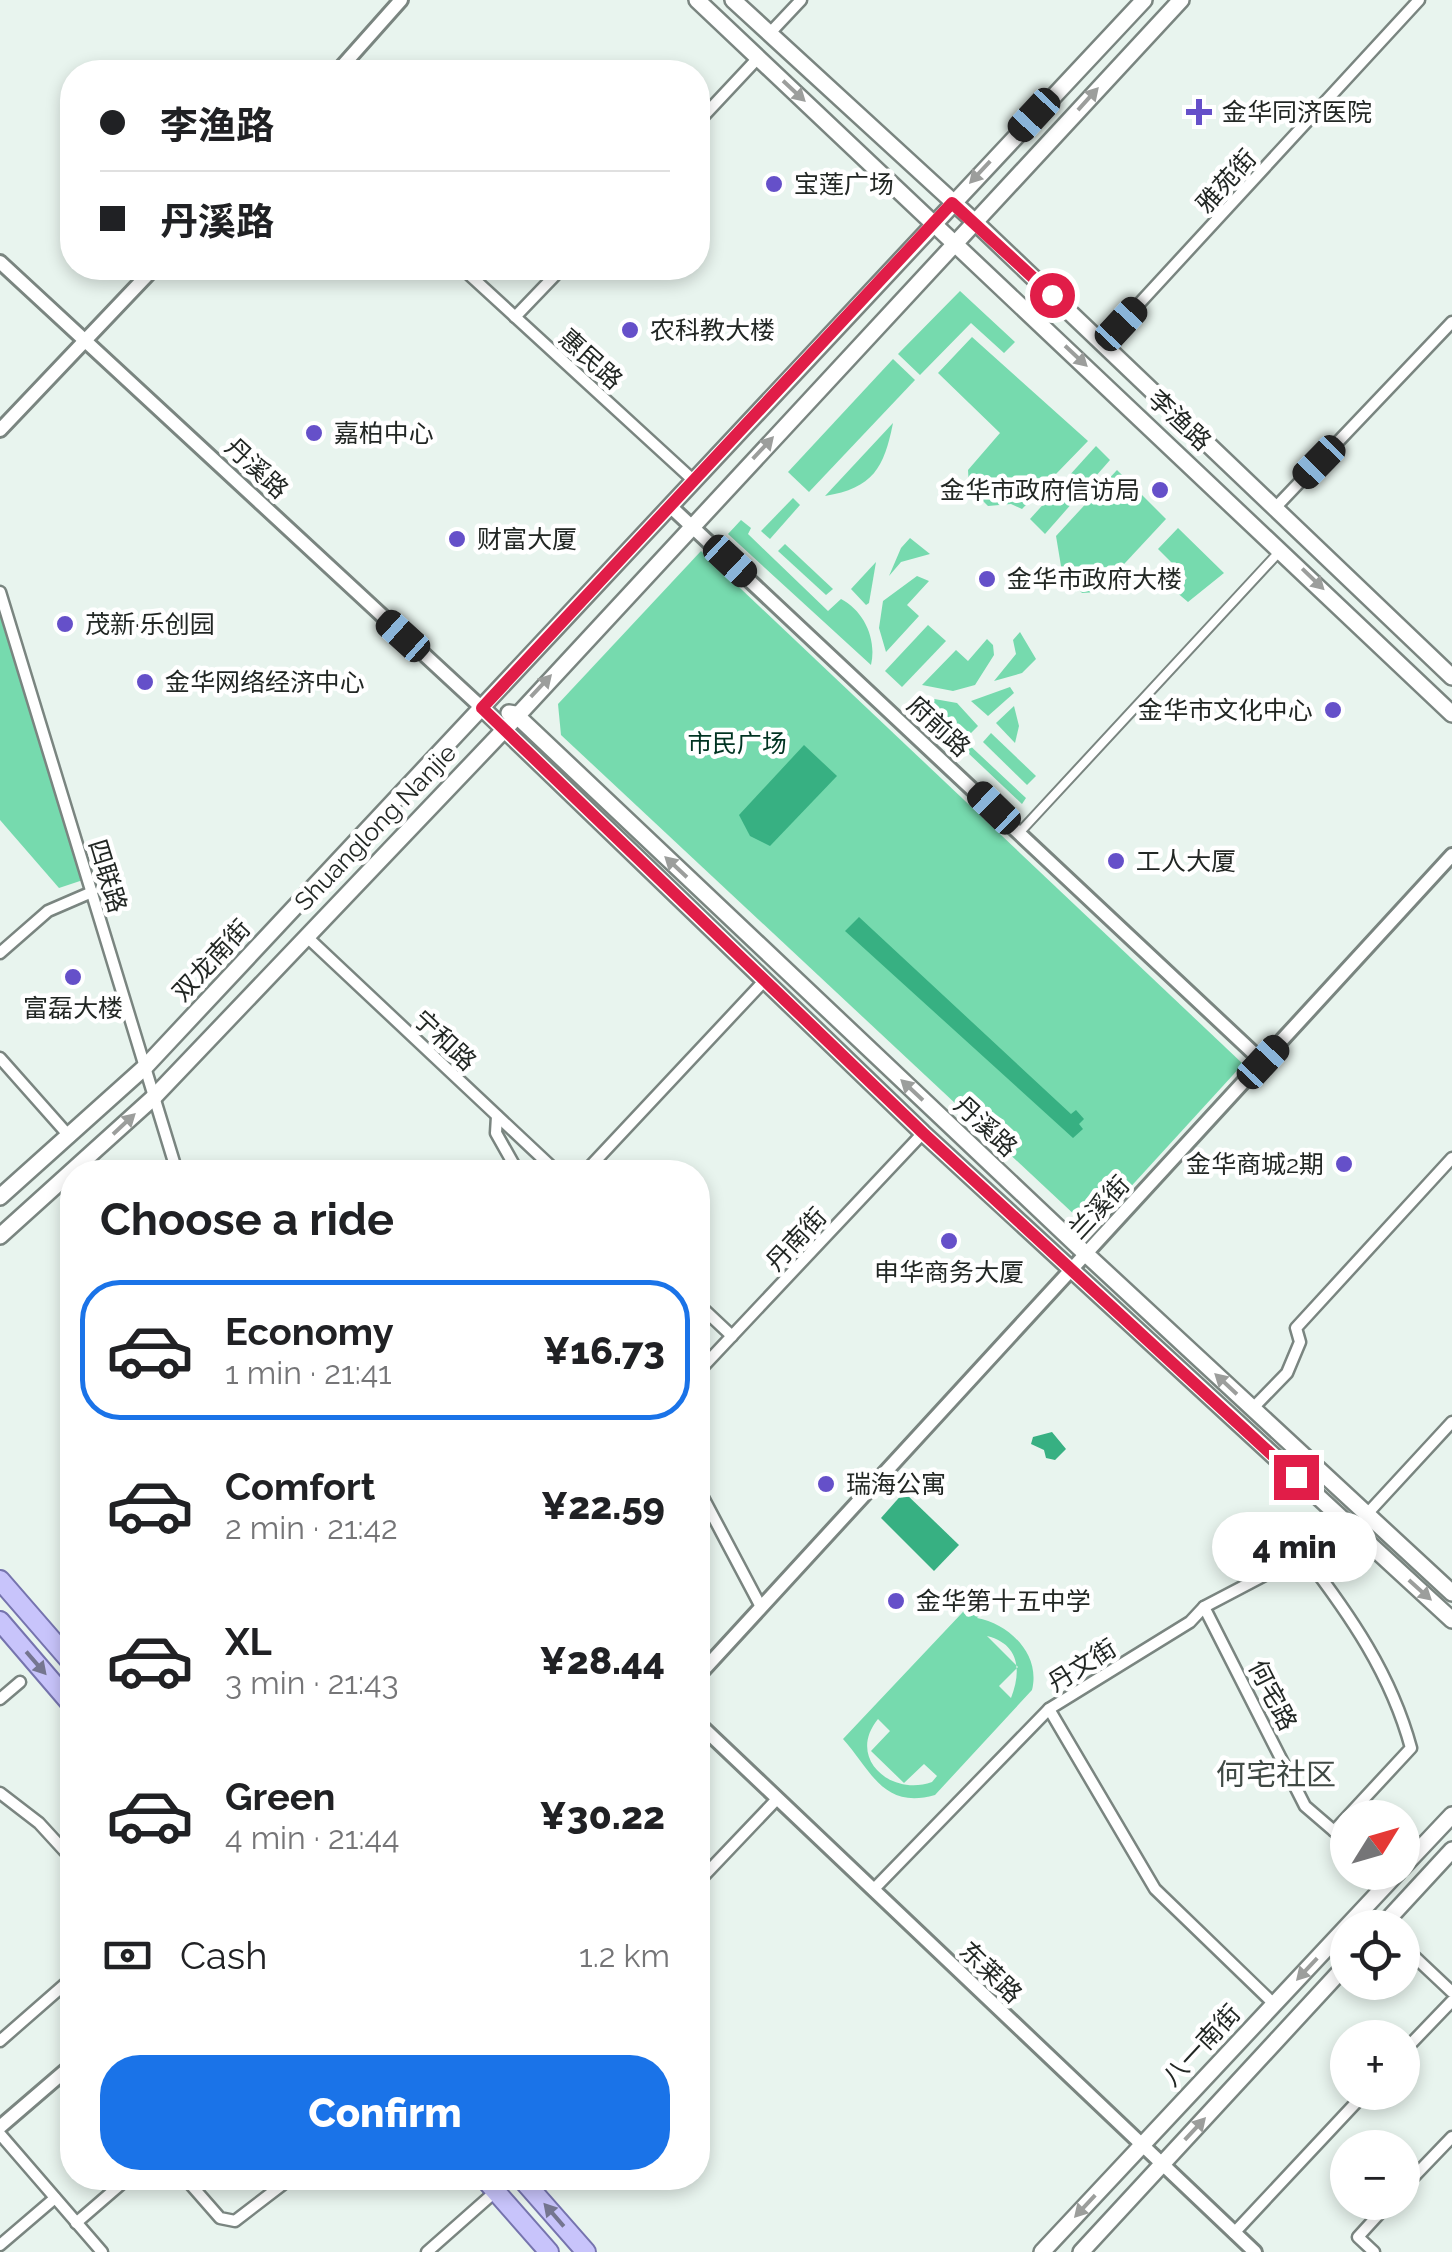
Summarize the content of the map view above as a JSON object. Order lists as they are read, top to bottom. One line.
{"streets":{"main road":["李渔路","丹溪路","Shuanglong Nanjie","双龙南街","八一南街"],"street":["雅苑街","惠民路","府前路","四联路","宁和路","兰溪街","丹南街","丹文街","何宅路","东莱路"]},"crossings":[["雅苑街","李渔路"],["惠民路","双龙南街"],["李渔路","Shuanglong Nanjie"],["李渔路","双龙南街"],["丹溪路","Shuanglong Nanjie"],["丹溪路","双龙南街"],["丹溪路","兰溪街"],["丹溪路","丹南街"],["丹溪路","丹文街"],["府前路","Shuanglong Nanjie"],["府前路","双龙南街"],["府前路","兰溪街"],["Shuanglong Nanjie","四联路"],["Shuanglong Nanjie","宁和路"],["四联路","双龙南街"],["丹文街","何宅路"],["丹文街","东莱路"],["东莱路","八一南街"]],"one_way":["Shuanglong Nanjie"],"districts":["何宅社区"],"parks":["市民广场"],"places":{"health":["金华同济医院"],"other":["宝莲广场","农科教大楼","嘉柏中心","金华市政府信访局","财富大厦","金华市政府大楼","茂新·乐创园","金华网络经济中心","金华市文化中心","工人大厦","富磊大楼","金华商城2期","申华商务大厦","瑞海公寓","金华第十五中学"]},"north":"top right","page":{"banner":["李渔路","丹溪路"],"heading":"Choose a ride","list":[{"name":"Economy","note":"1 min · 21:41","value":"¥16.73"},{"name":"Comfort","note":"2 min · 21:42","value":"¥22.59"},{"name":"XL","note":"3 min · 21:43","value":"¥28.44"},{"name":"Green","note":"4 min · 21:44","value":"¥30.22"}],"bubble":"4 min","map_buttons":["+","−"],"pay":["Cash","1.2 km"],"buttons":"Confirm"}}
